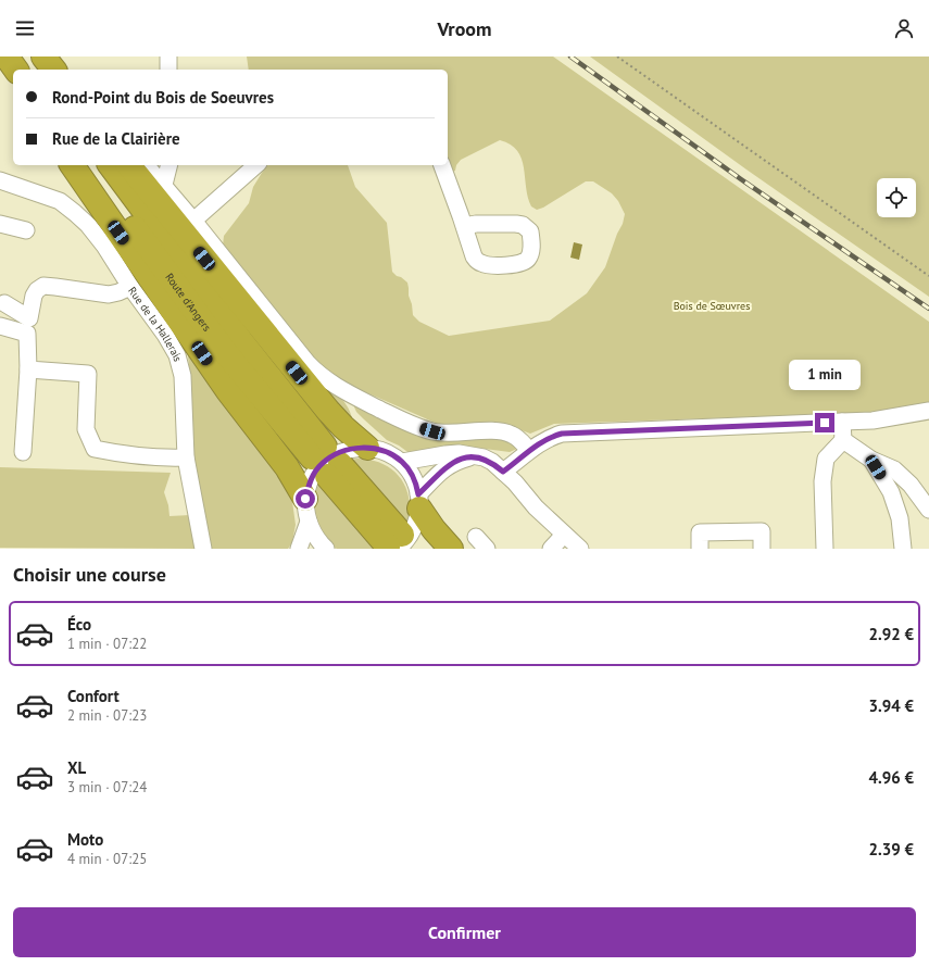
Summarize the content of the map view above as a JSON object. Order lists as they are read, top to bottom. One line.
{"streets":{"highway":["Route d'Angers"],"street":["Rue de la Hallerais"]},"parks":["Bois de Sœuvres"],"page":{"header":"Vroom","banner":["Rond-Point du Bois de Soeuvres","Rue de la Clairière"],"bubble":"1 min","heading":"Choisir une course","list":[{"name":"Éco","note":"1 min · 07:22","value":"2.92 €"},{"name":"Confort","note":"2 min · 07:23","value":"3.94 €"},{"name":"XL","note":"3 min · 07:24","value":"4.96 €"},{"name":"Moto","note":"4 min · 07:25","value":"2.39 €"}],"buttons":"Confirmer"}}
